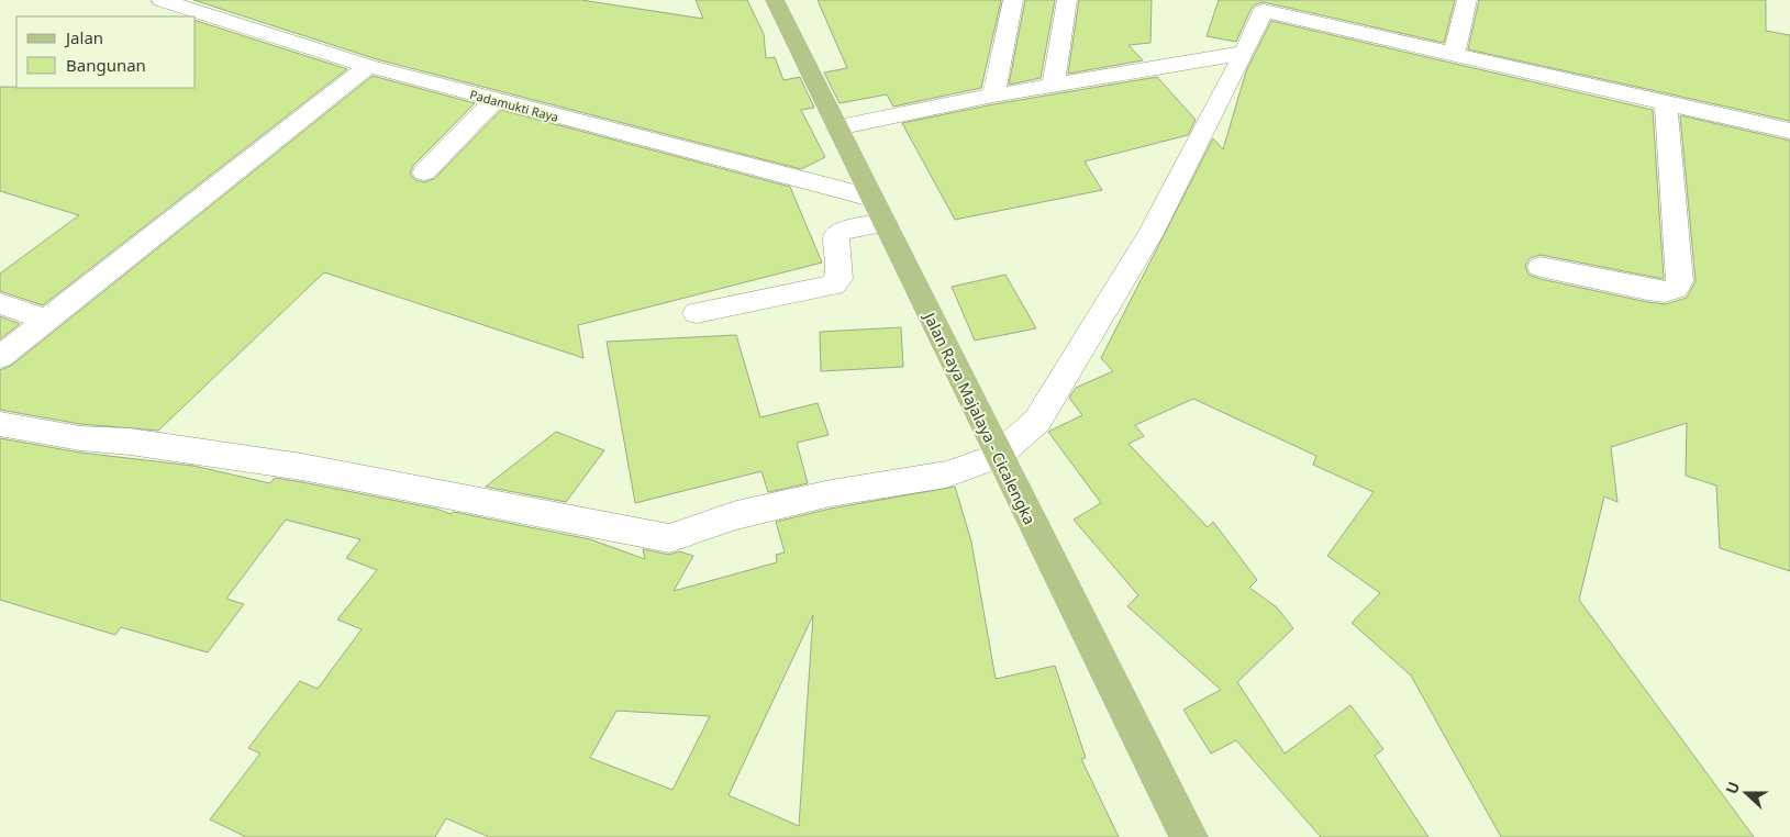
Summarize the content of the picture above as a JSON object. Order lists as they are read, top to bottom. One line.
{"streets":{"main road":["Jalan Raya Majalaya - Cicalengka"],"street":["Padamukti Raya"]},"crossings":[["Padamukti Raya","Jalan Raya Majalaya - Cicalengka"]],"legend":["Jalan","Bangunan"],"north":"left"}
